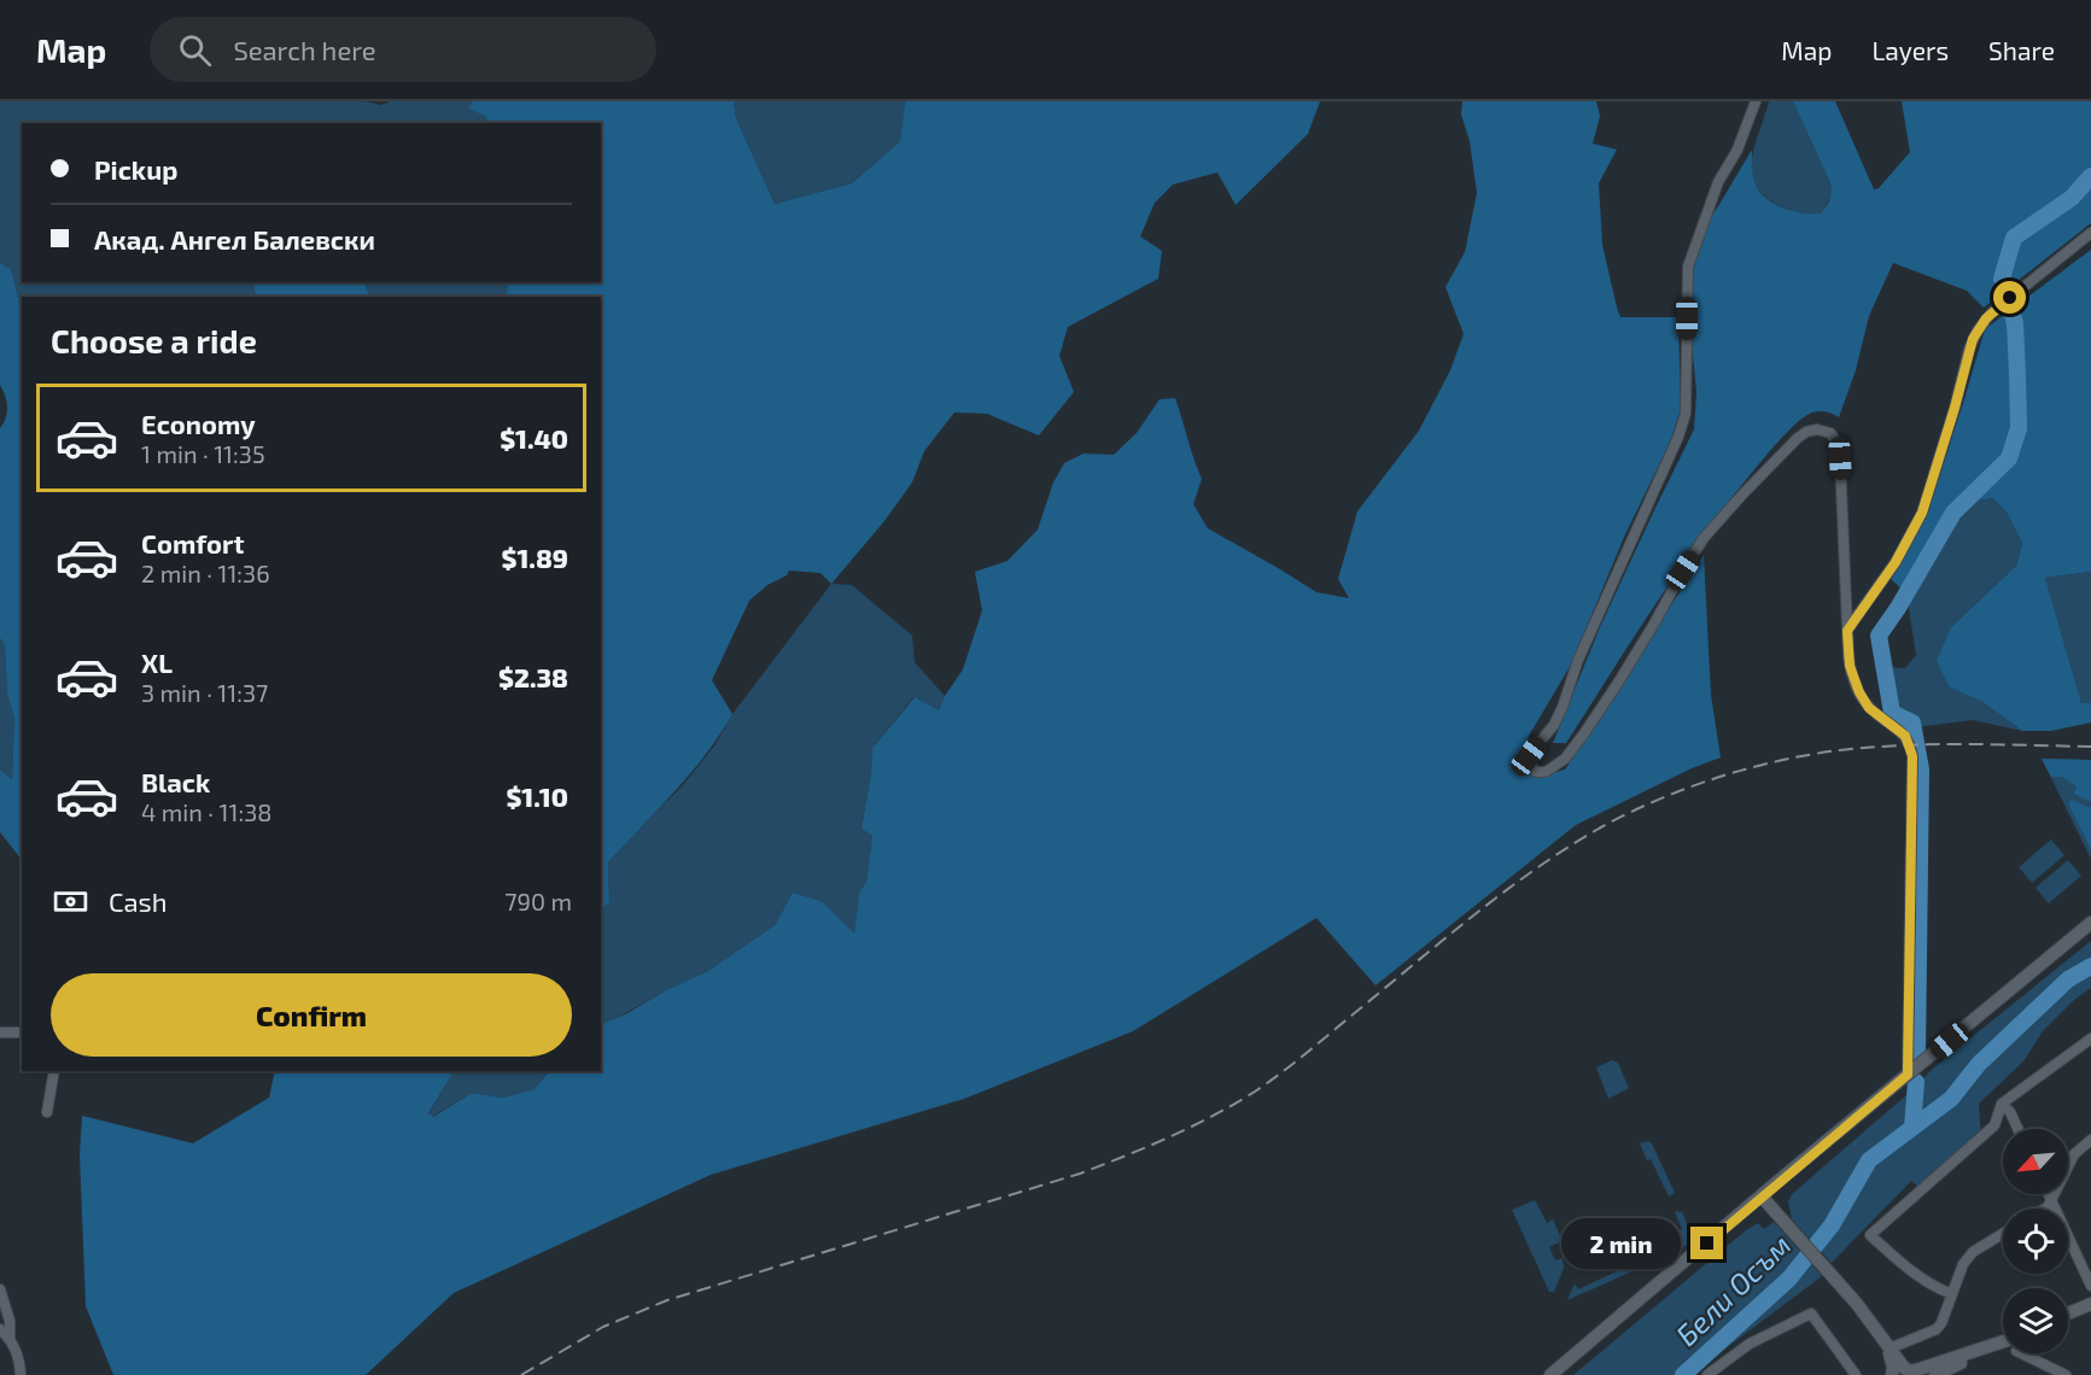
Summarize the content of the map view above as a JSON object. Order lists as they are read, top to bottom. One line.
{"water":["Бели Осъм"],"north":"bottom left","page":{"header":"Map","search":"Search here","nav":["Map","Layers","Share"],"banner":["Pickup","Акад. Ангел Балевски"],"heading":"Choose a ride","list":[{"name":"Economy","note":"1 min · 11:35","value":"$1.40"},{"name":"Comfort","note":"2 min · 11:36","value":"$1.89"},{"name":"XL","note":"3 min · 11:37","value":"$2.38"},{"name":"Black","note":"4 min · 11:38","value":"$1.10"}],"pay":["Cash","790 m"],"buttons":"Confirm","bubble":"2 min"}}
